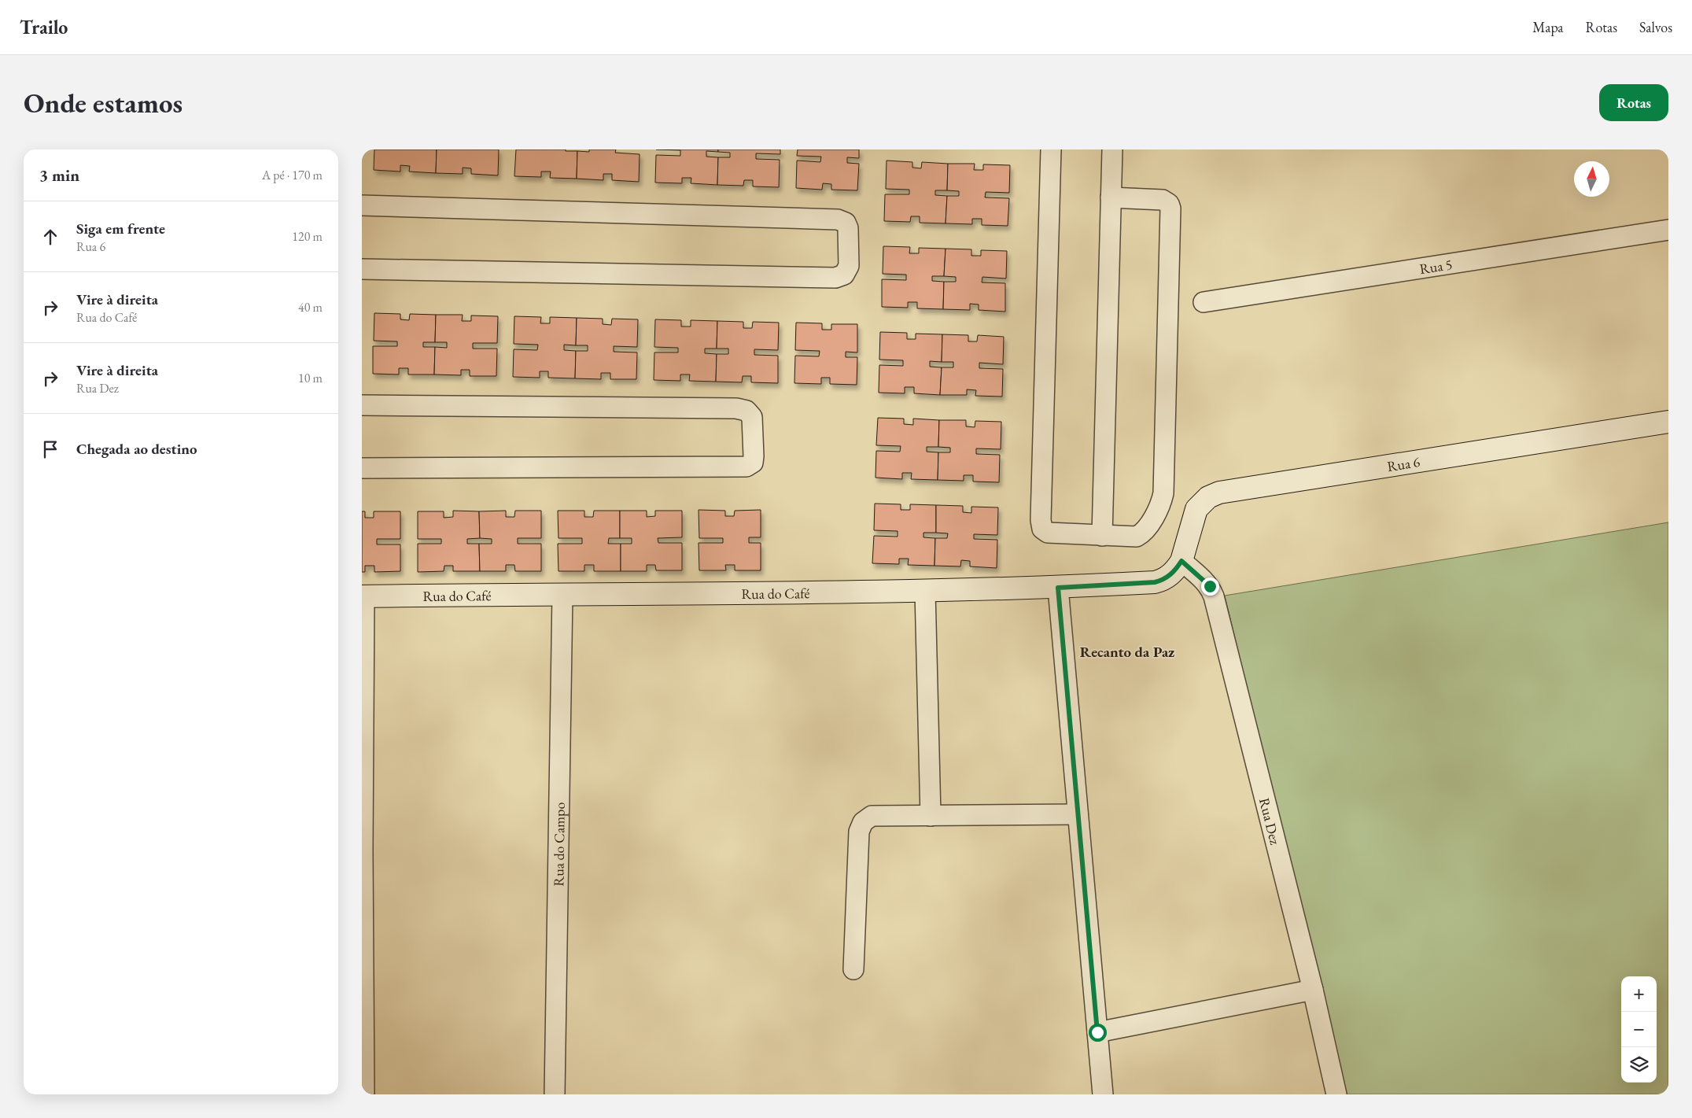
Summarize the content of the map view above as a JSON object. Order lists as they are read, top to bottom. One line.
{"streets":{"main road":["Rua 6","Rua do Café"],"street":["Rua 5","Rua Dez","Rua do Campo"]},"crossings":[["Rua 6","Rua do Café"],["Rua 6","Rua Dez"],["Rua do Café","Rua Dez"],["Rua do Café","Rua do Campo"]],"districts":["Recanto da Paz"],"north":"top","page":{"header":"Trailo","nav":["Mapa","Rotas","Salvos"],"buttons":"Rotas","title":"Onde estamos","heading":["3 min","A pé · 170 m"],"list":[["Siga em frente","Rua 6","120 m"],["Vire à direita","Rua do Café","40 m"],["Vire à direita","Rua Dez","10 m"],"Chegada ao destino"],"map_buttons":["+","−"]}}
